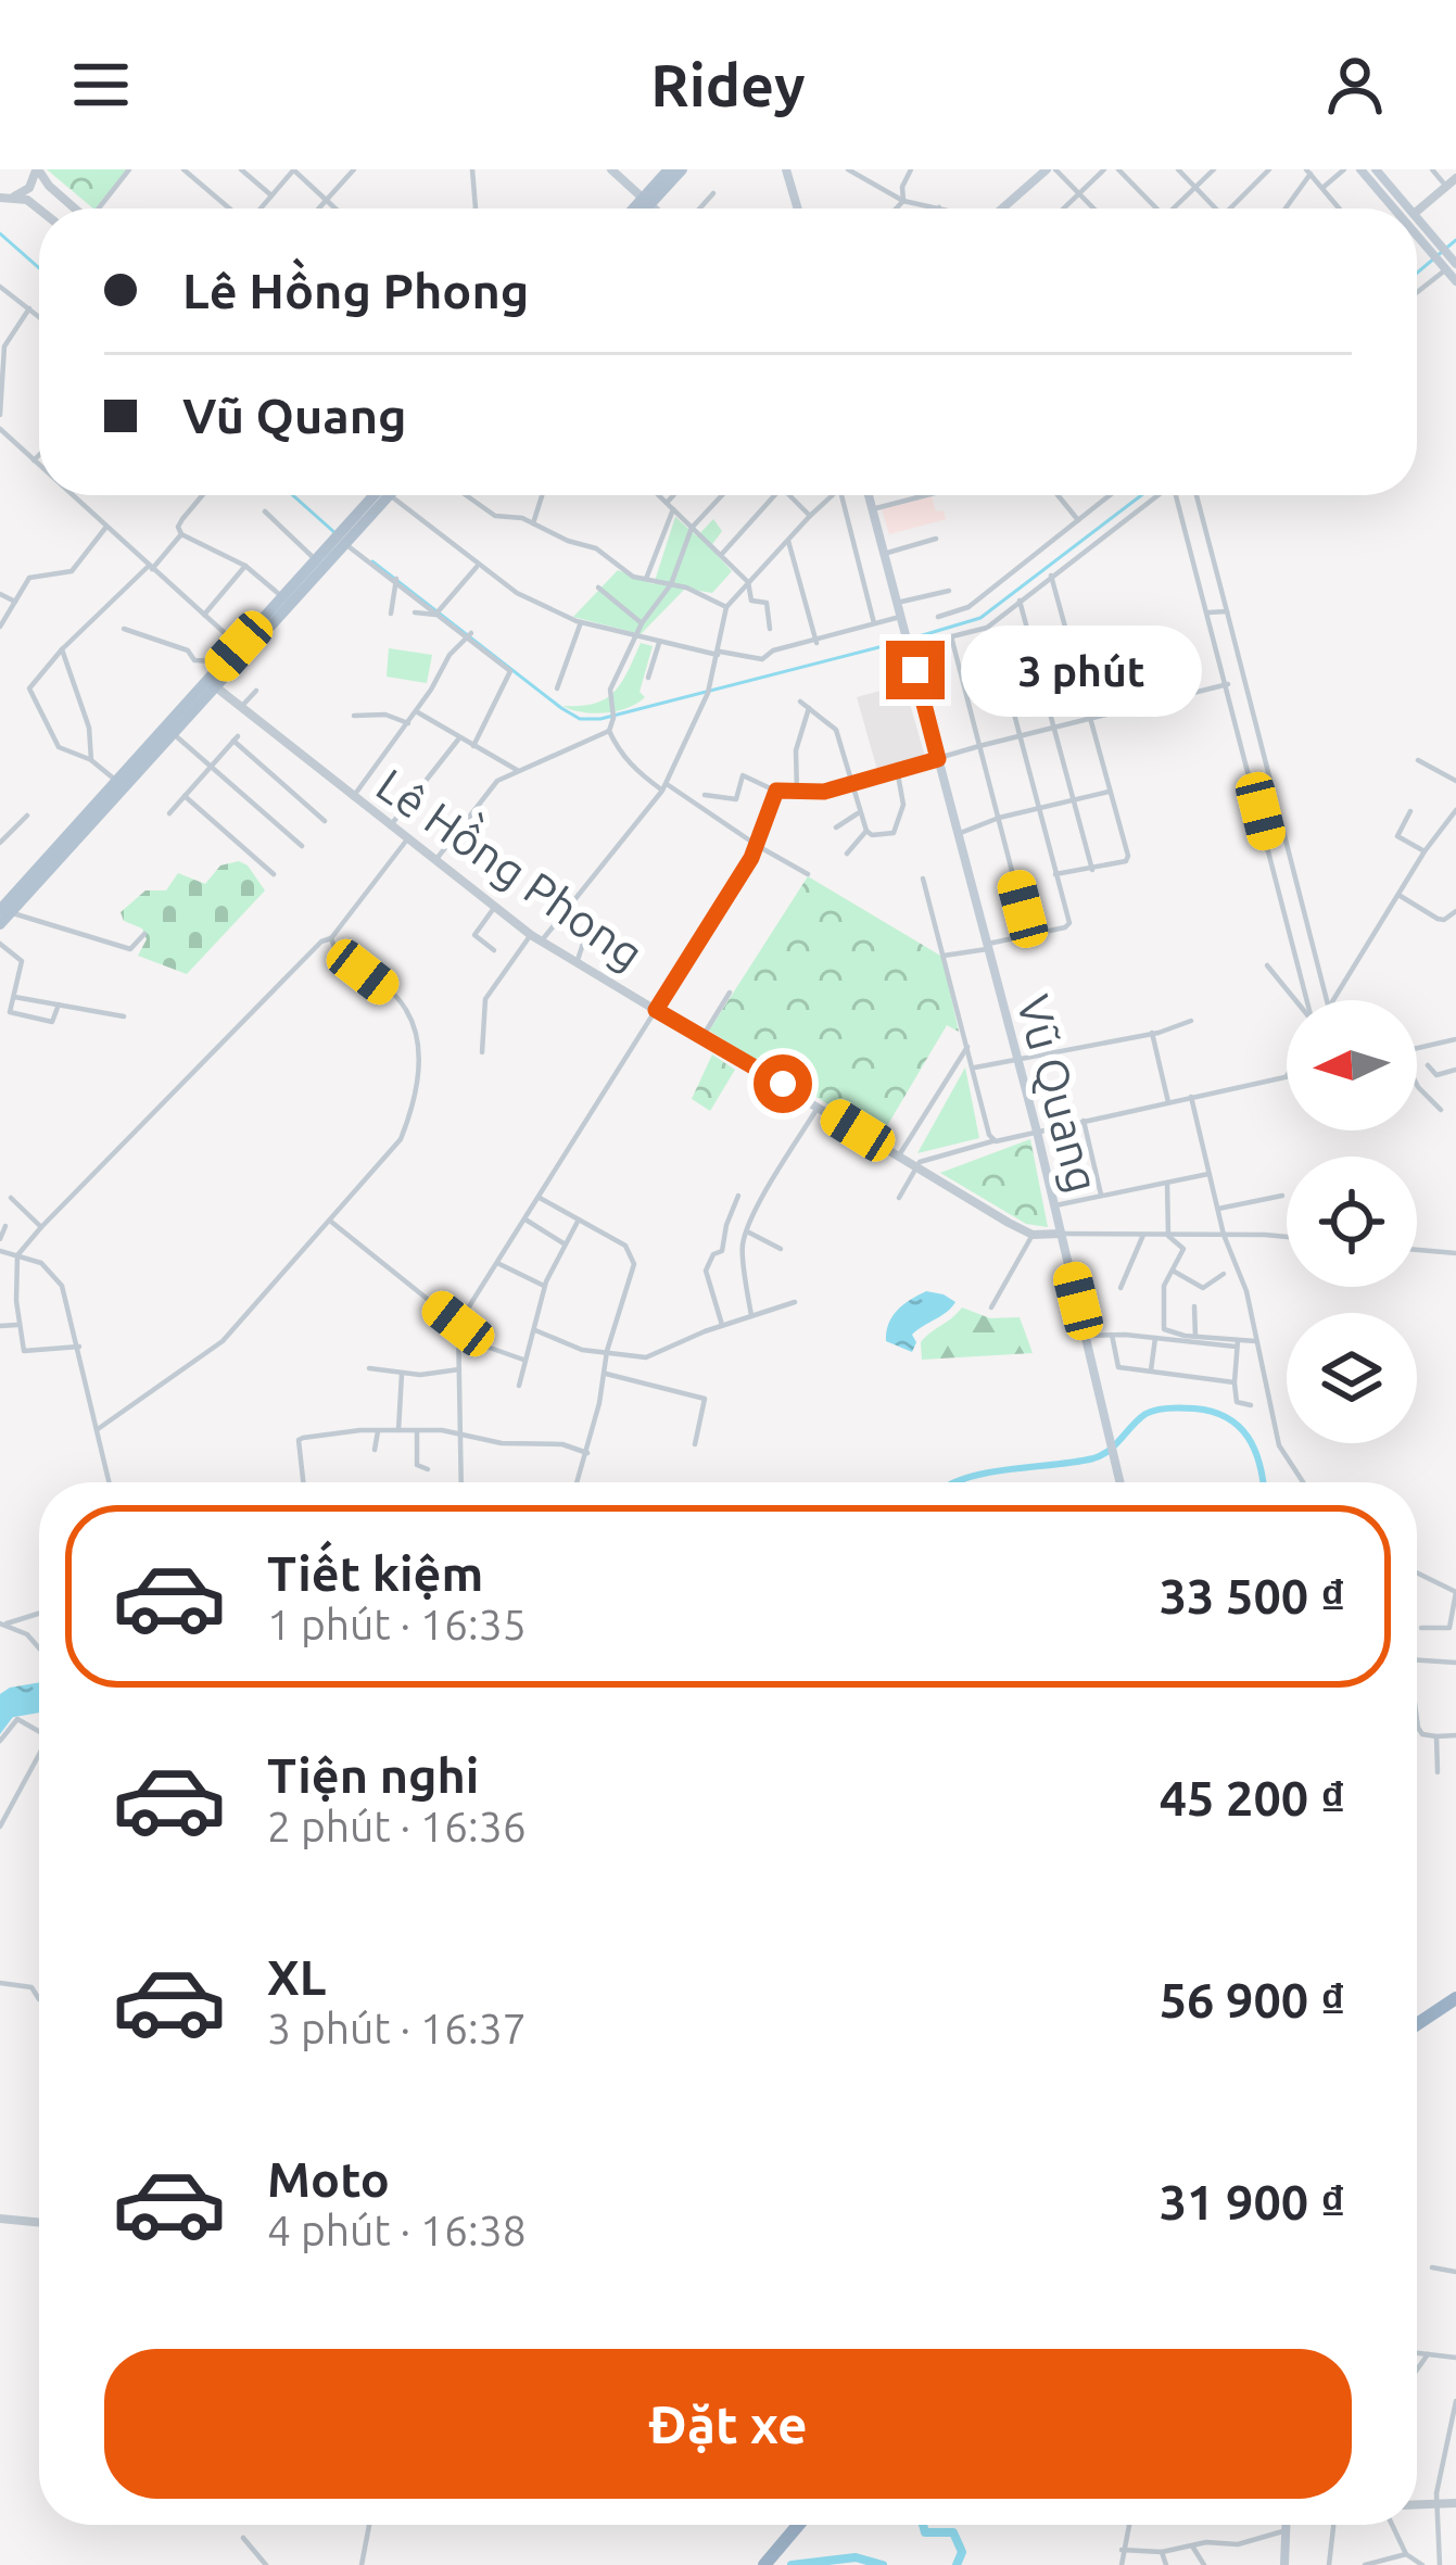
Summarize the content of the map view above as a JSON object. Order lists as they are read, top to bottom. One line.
{"streets":{"main road":["Vũ Quang"],"street":["Lê Hồng Phong"]},"north":"left","page":{"header":"Ridey","banner":["Lê Hồng Phong","Vũ Quang"],"bubble":"3 phút","list":[{"name":"Tiết kiệm","note":"1 phút · 16:35","value":"33 500 ₫"},{"name":"Tiện nghi","note":"2 phút · 16:36","value":"45 200 ₫"},{"name":"XL","note":"3 phút · 16:37","value":"56 900 ₫"},{"name":"Moto","note":"4 phút · 16:38","value":"31 900 ₫"}],"buttons":"Đặt xe"}}
